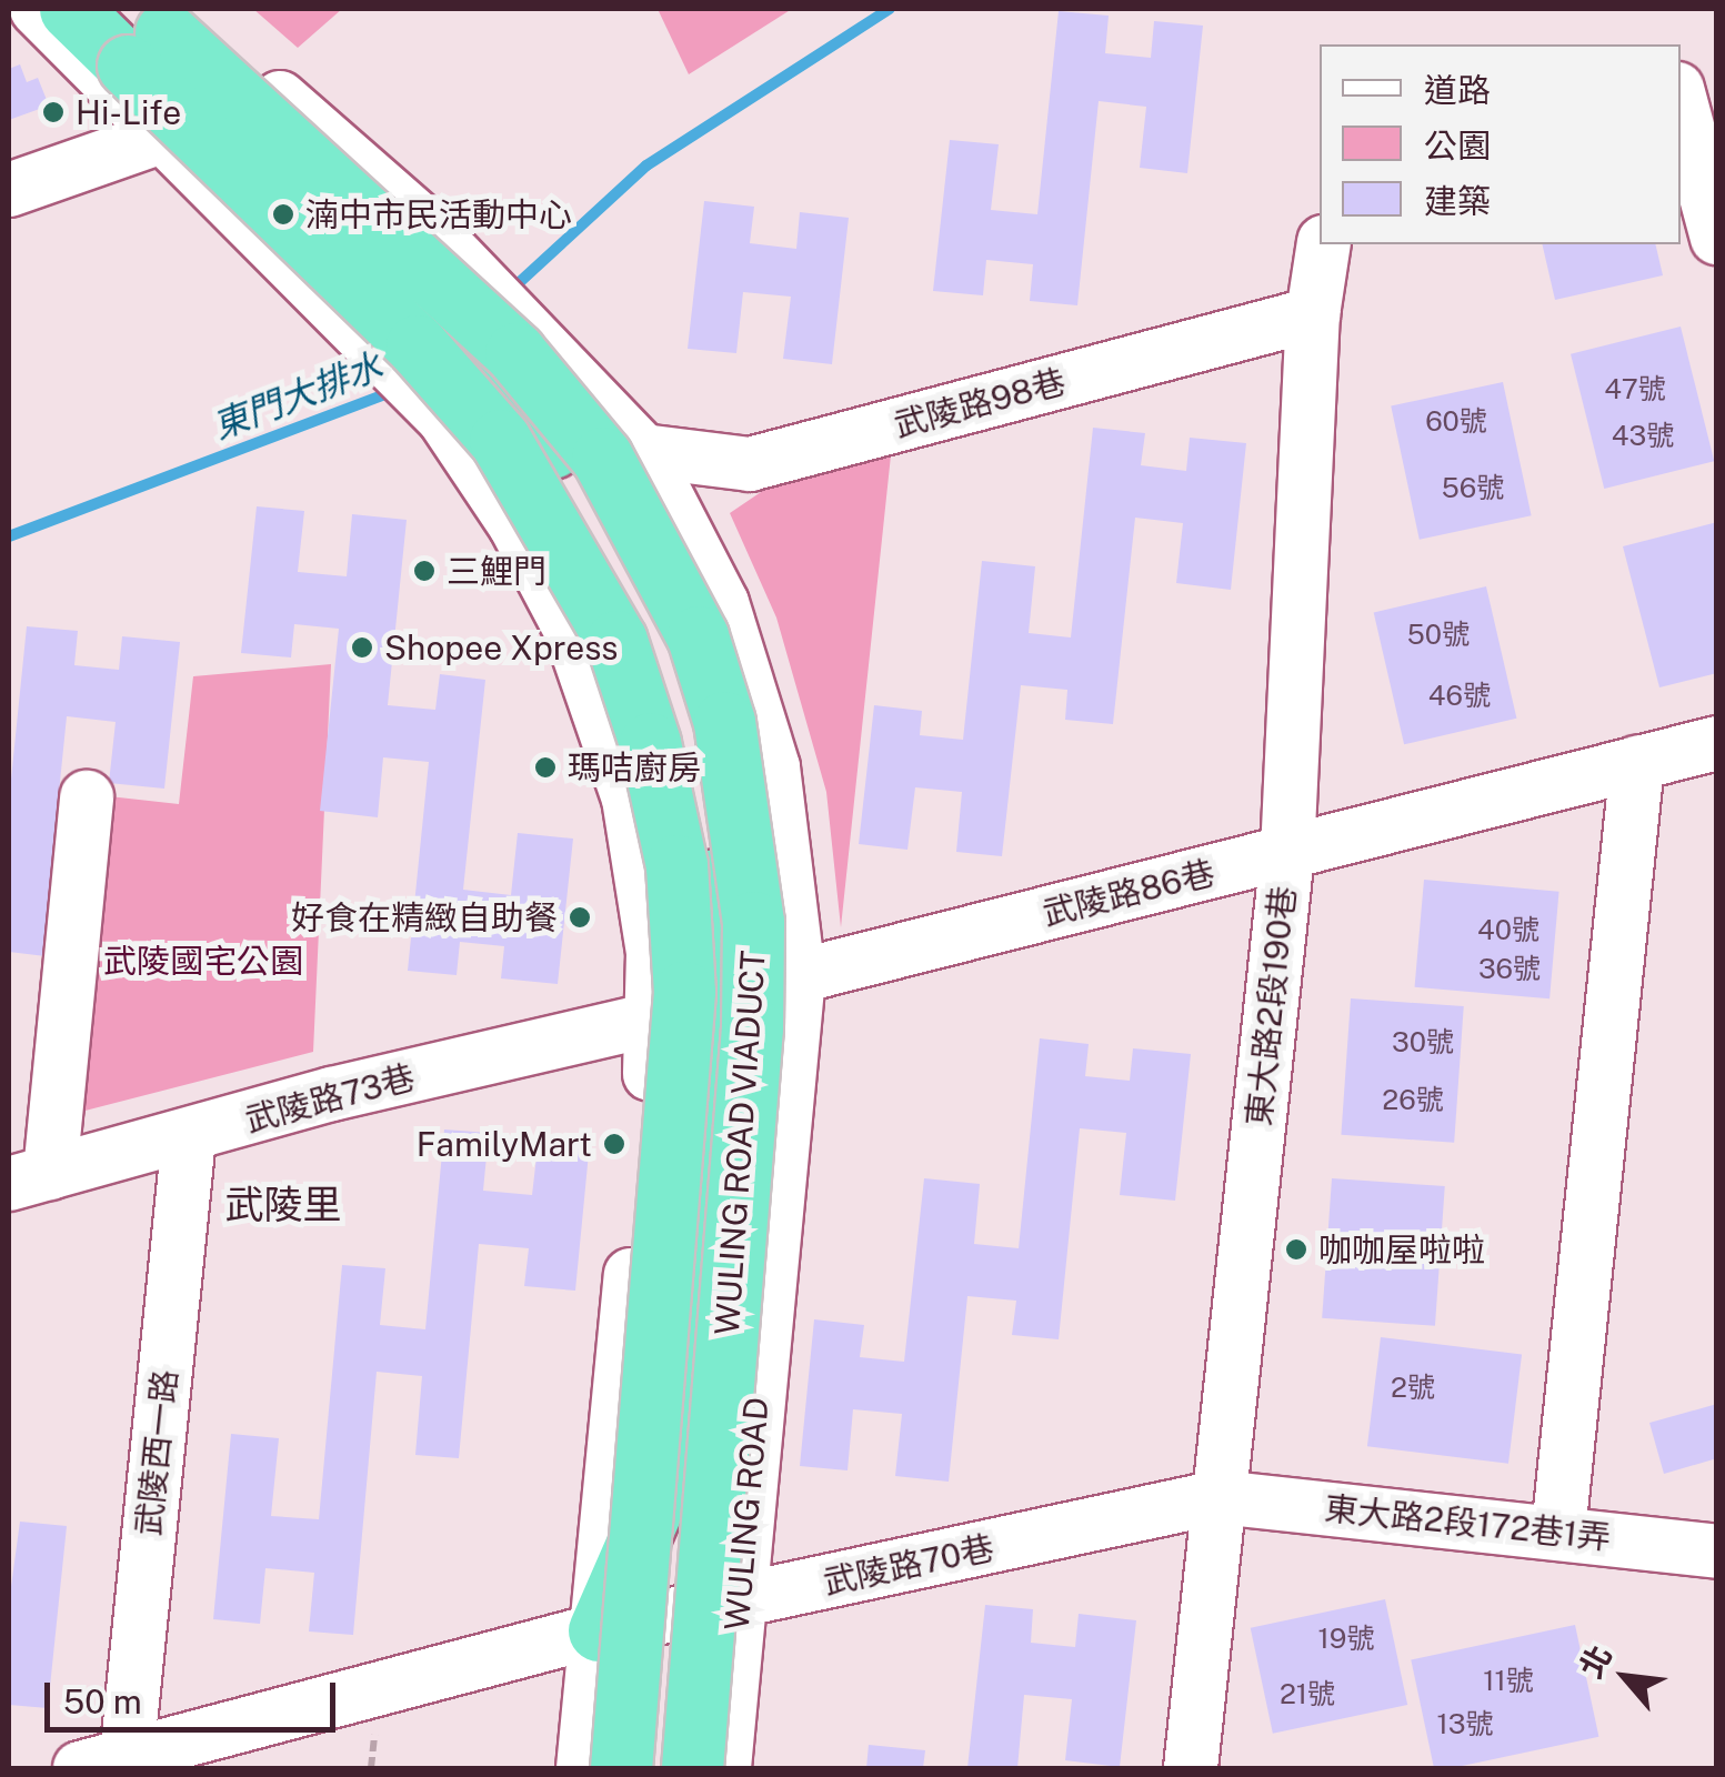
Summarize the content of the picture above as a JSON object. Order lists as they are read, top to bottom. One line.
{"streets":{"highway":["WULING ROAD VIADUCT"],"street":["武陵路98巷","武陵路86巷","東大路2段190巷","武陵路73巷","武陵西一路","WULING ROAD","東大路2段172巷1弄","武陵路70巷"]},"crossings":[["武陵路98巷","東大路2段190巷"],["武陵路98巷","WULING ROAD"],["武陵路86巷","東大路2段190巷"],["武陵路86巷","WULING ROAD"],["東大路2段190巷","東大路2段172巷1弄"],["東大路2段190巷","武陵路70巷"],["武陵路73巷","武陵西一路"],["武陵西一路","武陵路70巷"],["WULING ROAD","武陵路70巷"],["東大路2段172巷1弄","武陵路70巷"]],"districts":["武陵里"],"water":["東門大排水"],"parks":["武陵國宅公園"],"places":["Hi-Life","湳中市民活動中心","三鯉門","Shopee Xpress","瑪咭廚房","好食在精緻自助餐","FamilyMart","咖咖屋啦啦"],"house_numbers":["47號","60號","43號","56號","50號","46號","40號","36號","30號","26號","2號","19號","11號","21號","13號"],"legend":["道路","公園","建築"],"scale_bar":"50 m","north":"top left"}
